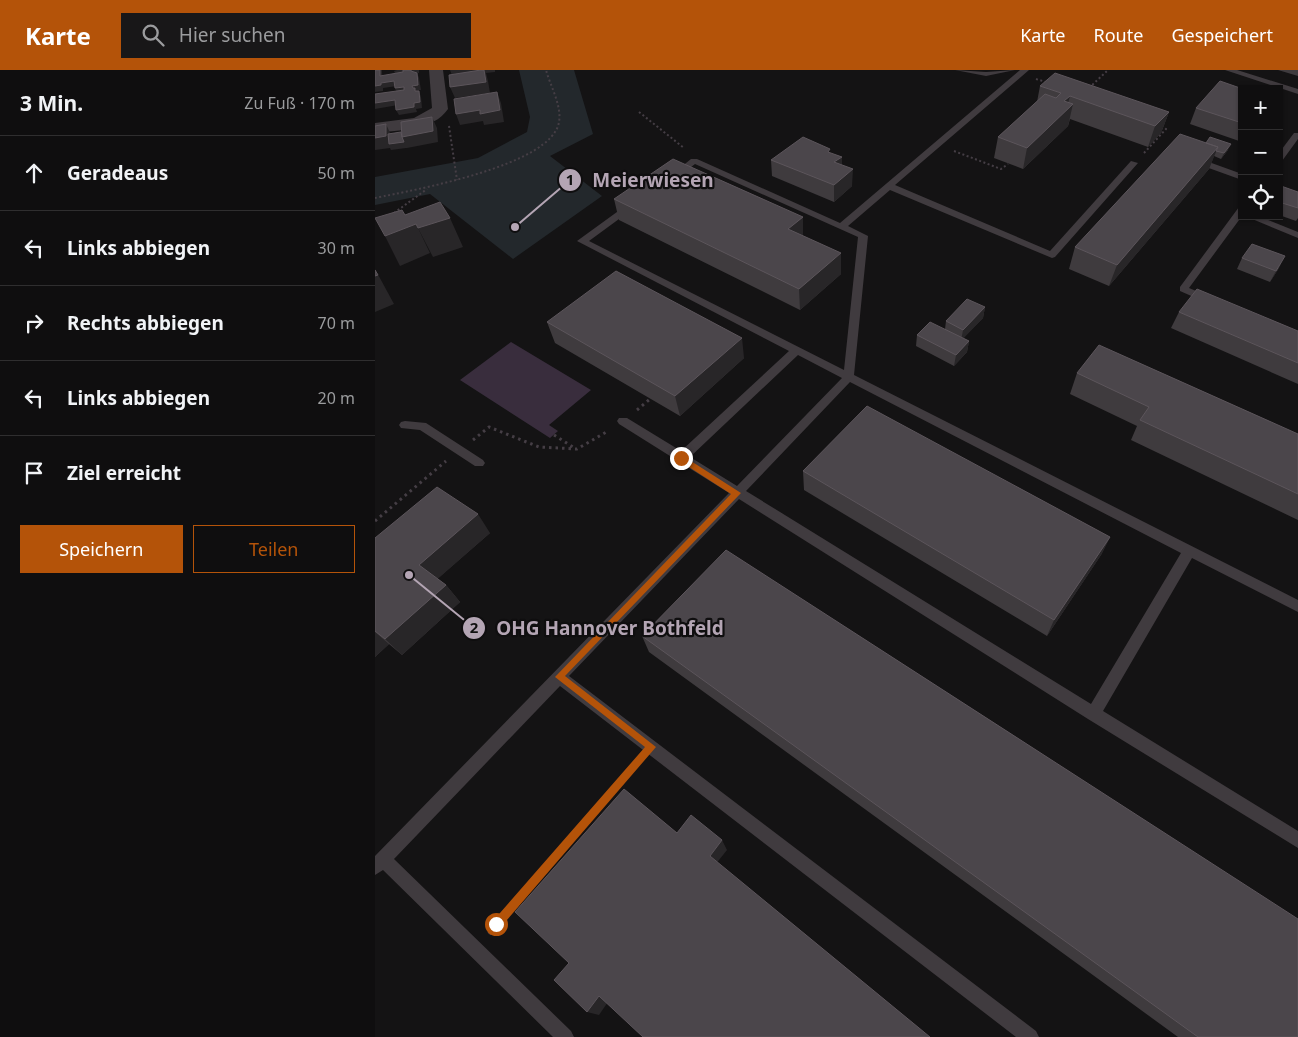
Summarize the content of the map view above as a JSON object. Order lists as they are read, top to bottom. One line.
{"places":["Meierwiesen","OHG Hannover Bothfeld"],"page":{"header":"Karte","search":"Hier suchen","nav":["Karte","Route","Gespeichert"],"heading":["3 Min.","Zu Fuß · 170 m"],"map_buttons":["+","−"],"list":[["Geradeaus","50 m"],["Links abbiegen","30 m"],["Rechts abbiegen","70 m"],["Links abbiegen","20 m"],"Ziel erreicht"],"buttons":["Speichern","Teilen"]}}
